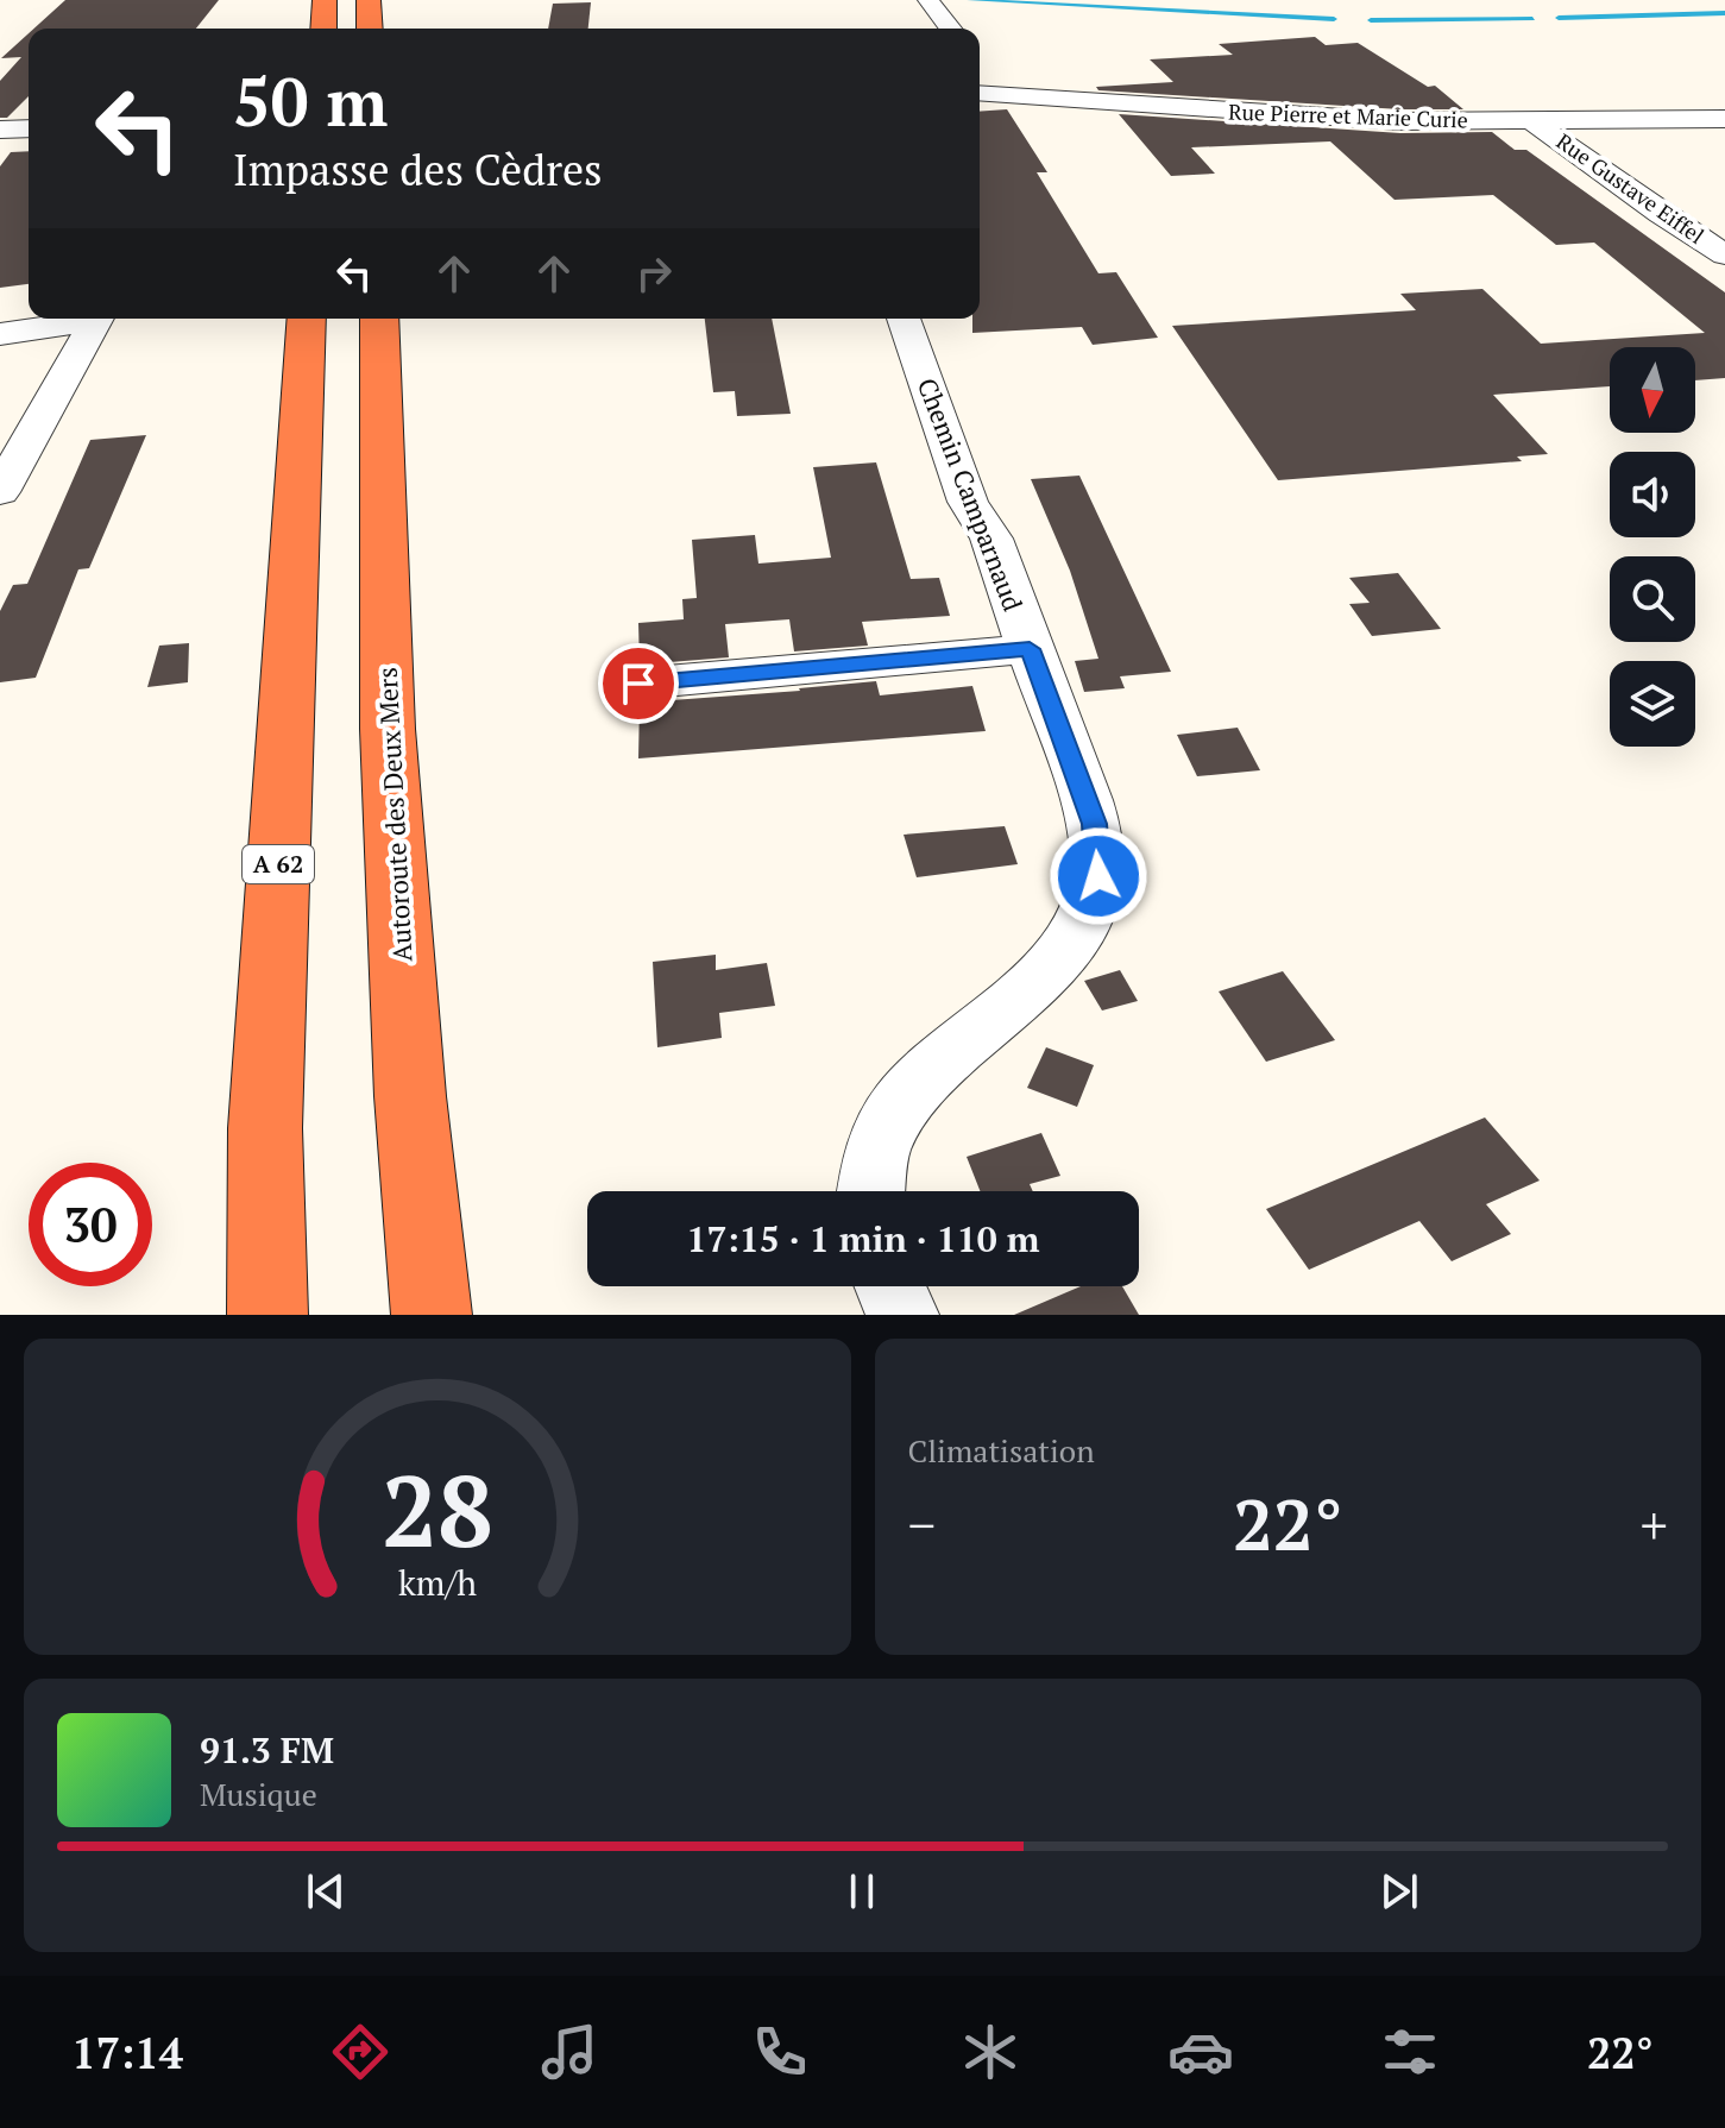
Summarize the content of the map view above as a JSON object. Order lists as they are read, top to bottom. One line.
{"streets":{"highway":["Autoroute des Deux Mers","A 62"],"street":["Rue Pierre et Marie Curie","Rue Gustave Eiffel","Chemin Camparnaud"]},"crossings":[["Rue Pierre et Marie Curie","Rue Gustave Eiffel"]],"north":"bottom","page":{"turn":["50 m","Impasse des Cèdres"],"limit":"30","trip":"17:15 · 1 min · 110 m","tile":"Climatisation","heat":["−","22°","+"],"song":["91.3 FM","Musique"],"tabs":["17:14","22°"],"gauge":["28","km/h"]}}
